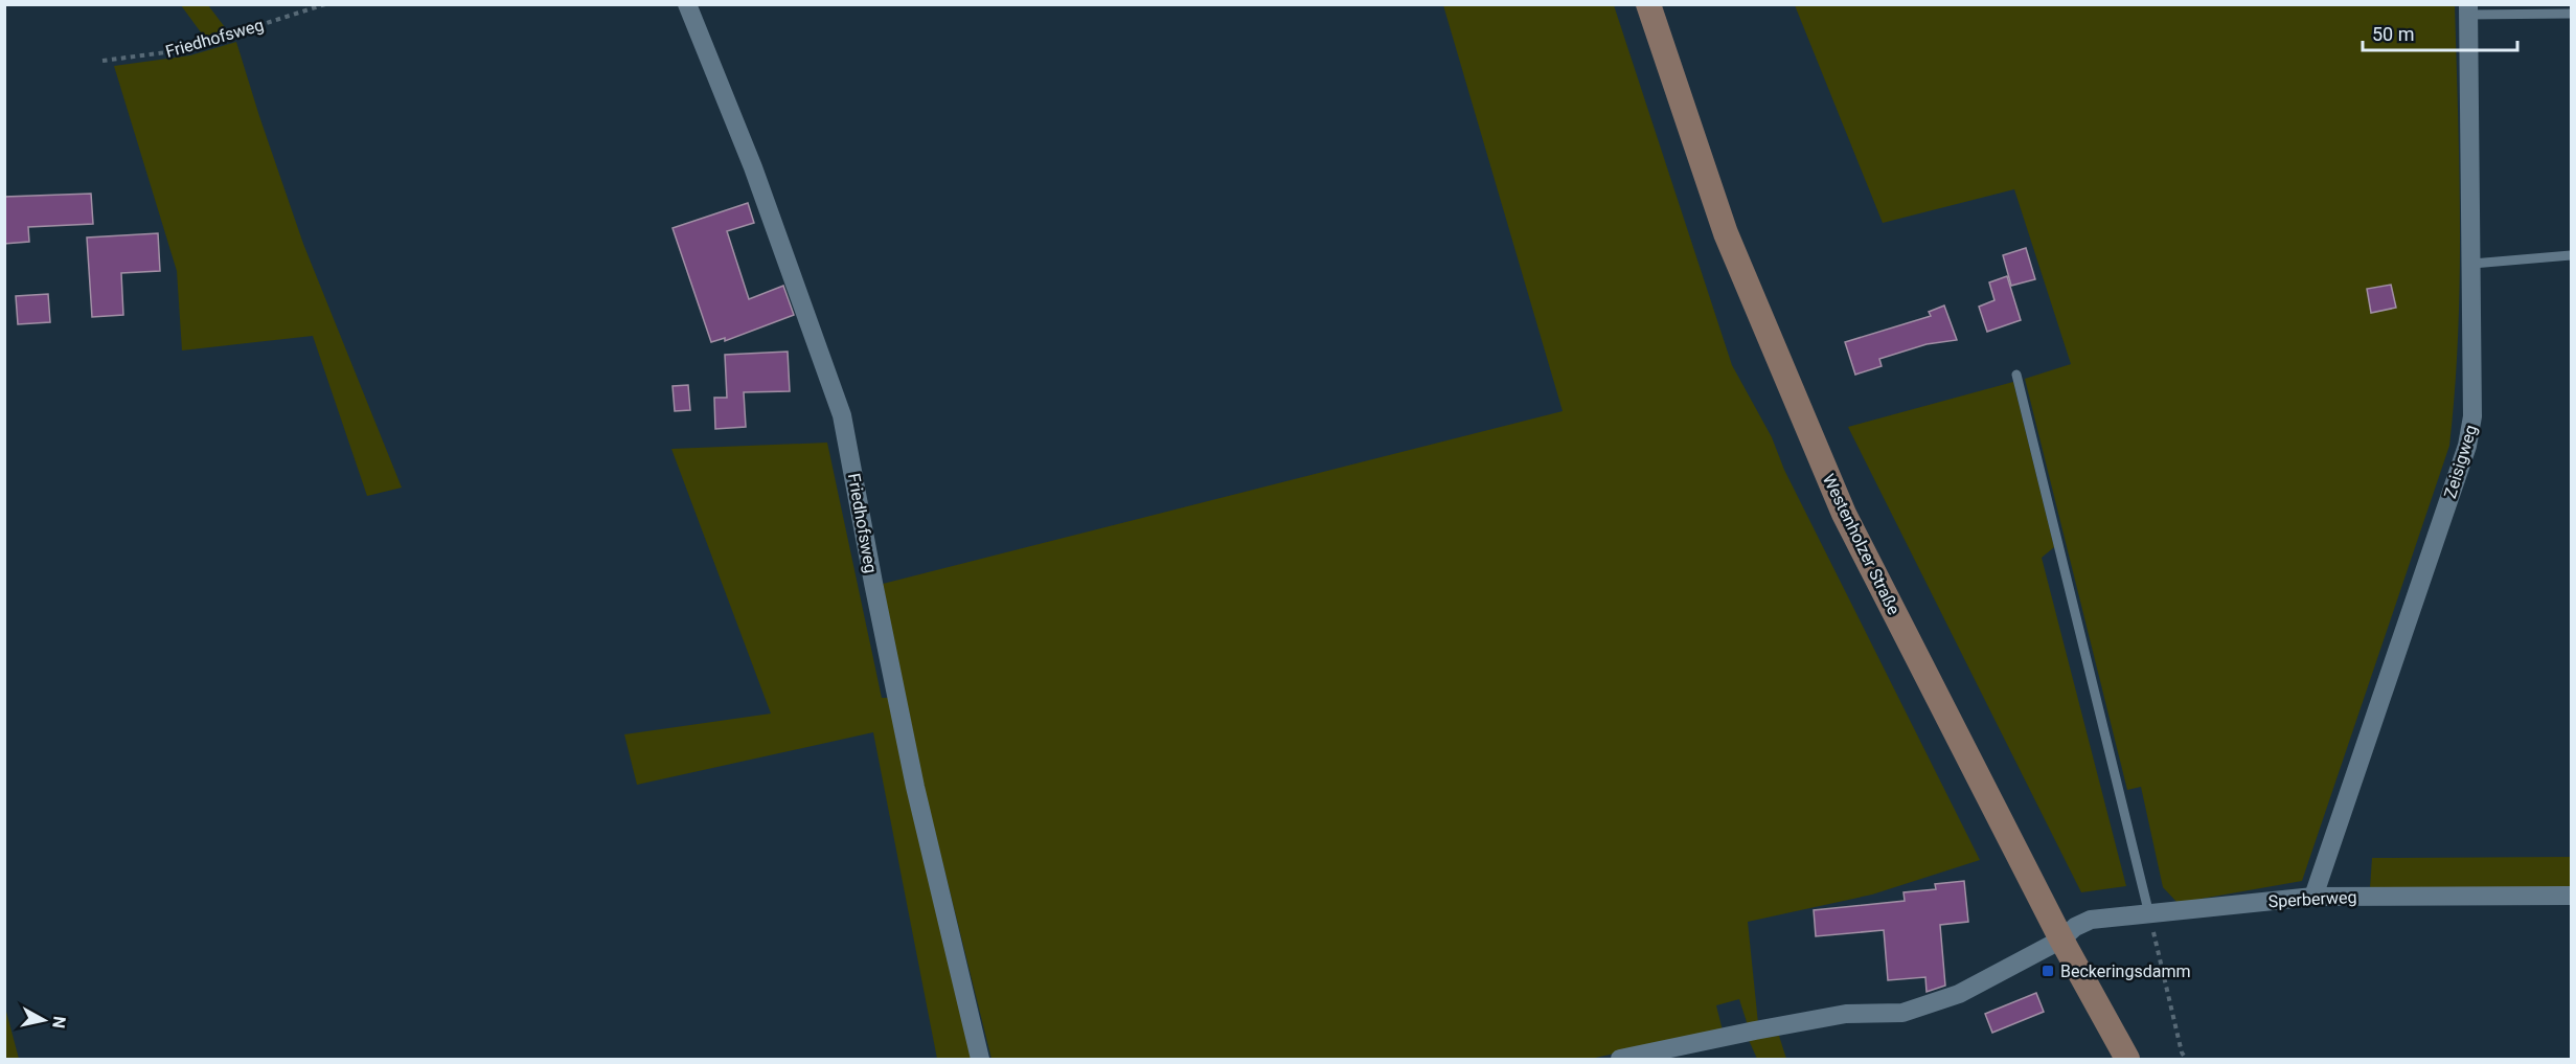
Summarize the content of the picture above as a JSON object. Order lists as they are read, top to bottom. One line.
{"streets":{"main road":["Westenholzer Straße"],"street":["Friedhofsweg","Zeisigweg","Sperberweg"]},"crossings":[["Zeisigweg","Sperberweg"],["Westenholzer Straße","Sperberweg"]],"places":{"transit":["Beckeringsdamm"]},"scale_bar":"50 m","north":"right"}
